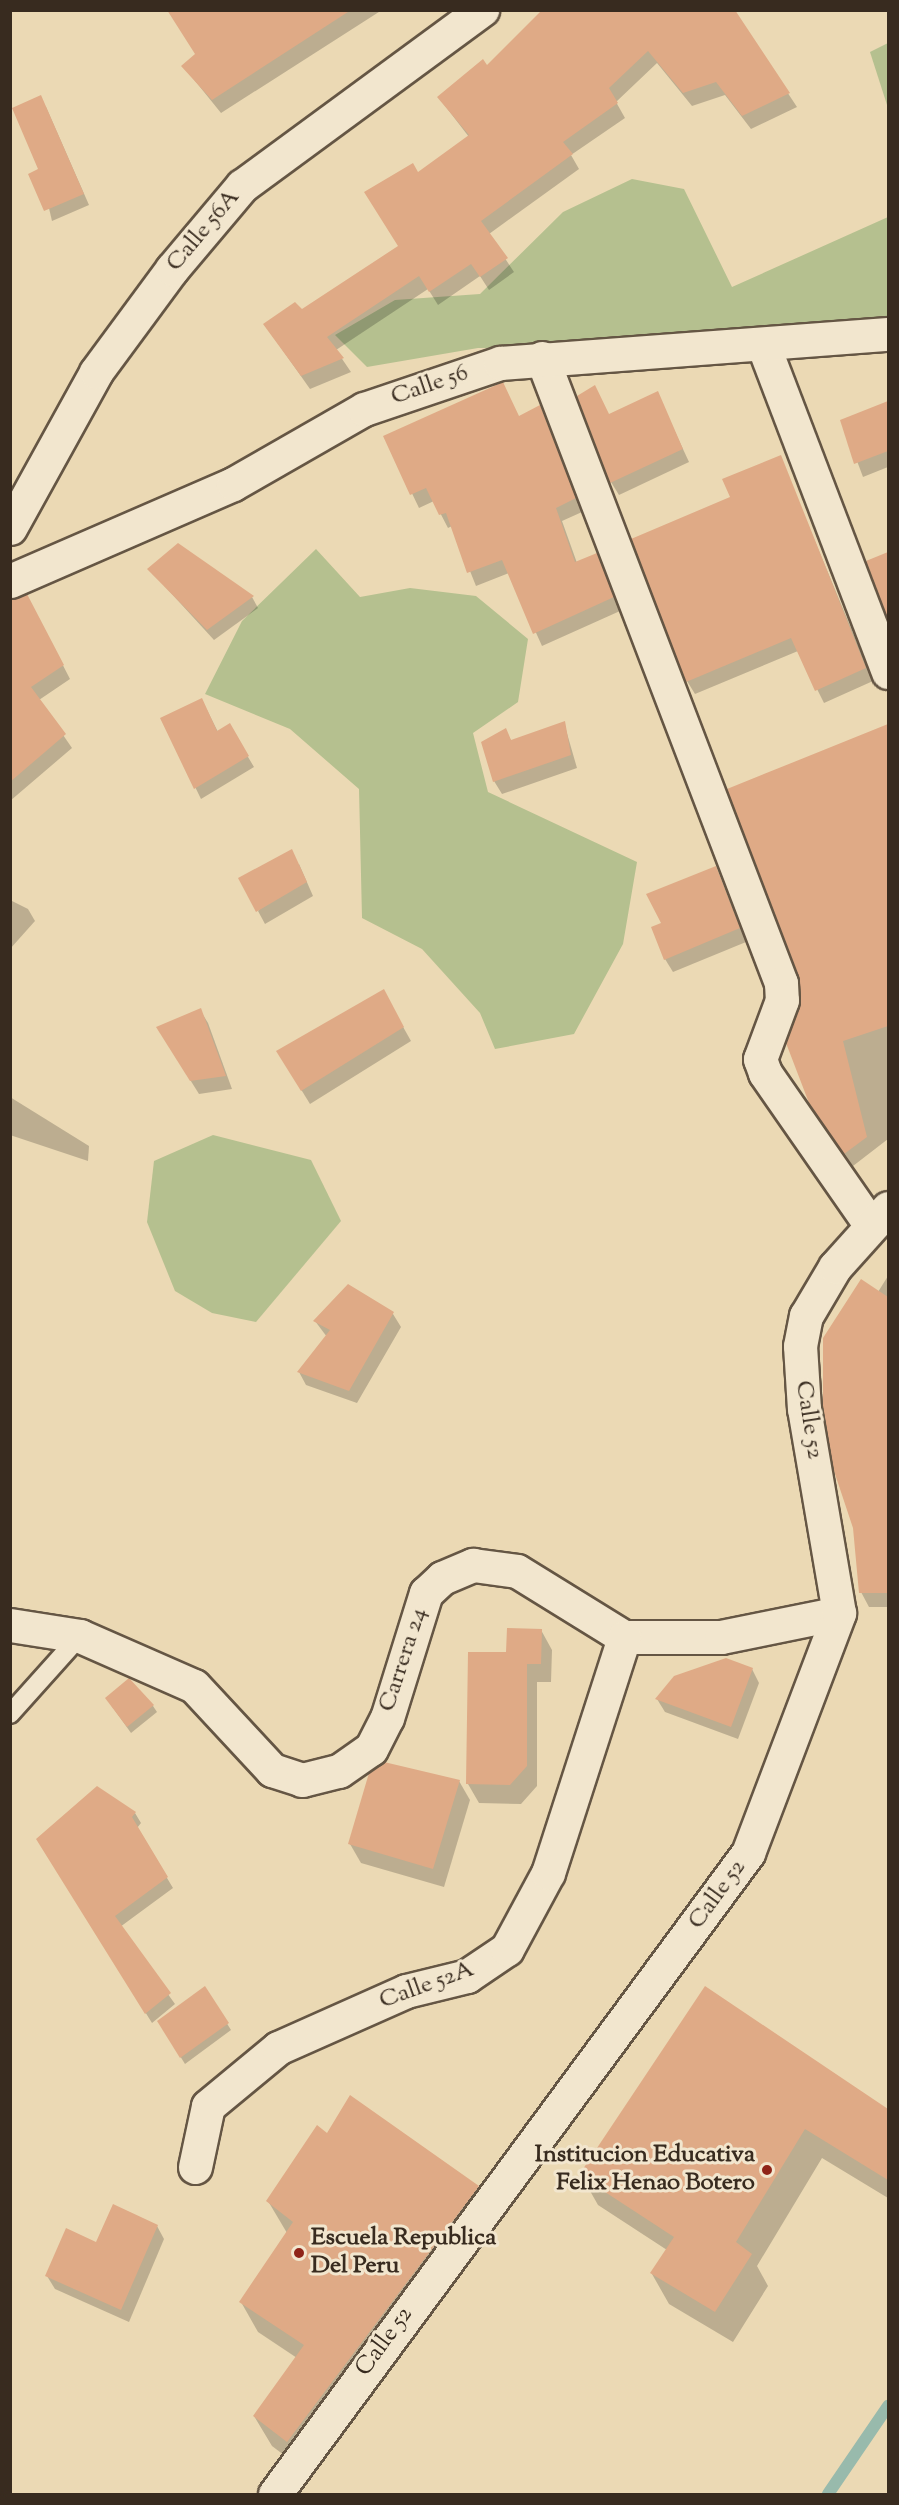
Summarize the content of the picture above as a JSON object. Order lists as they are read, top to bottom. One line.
{"streets":{"street":["Calle 56A","Calle 56","Calle 52","Carrera 24","Calle 52A"]},"crossings":[["Carrera 24","Calle 52A"]],"places":["Institucion Educativa Felix Henao Botero","Escuela Republica Del Peru"]}
